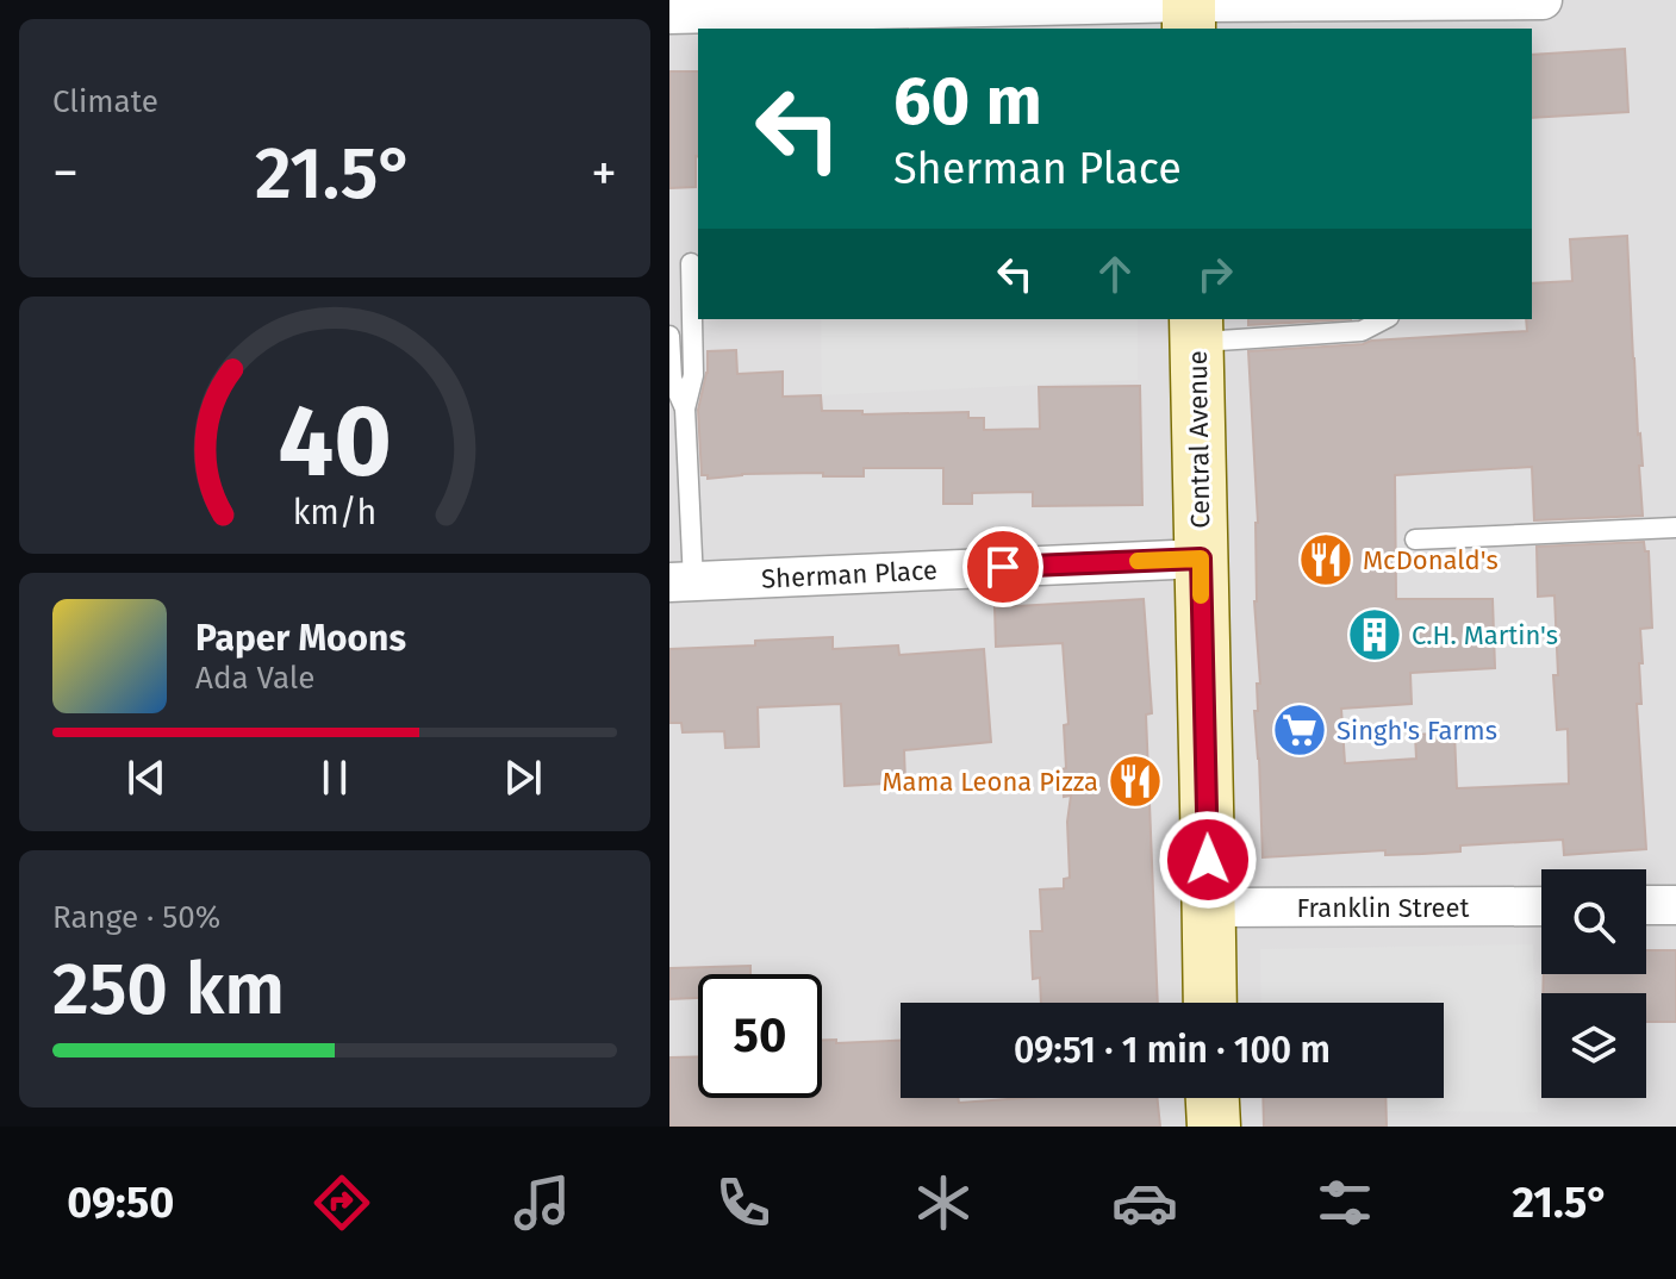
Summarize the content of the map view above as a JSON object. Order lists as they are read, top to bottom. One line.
{"streets":{"main road":["Central Avenue"],"street":["Sherman Place","Franklin Street"]},"crossings":[["Central Avenue","Sherman Place"],["Central Avenue","Franklin Street"]],"places":{"restaurant":["McDonald's","Mama Leona Pizza"],"building":["C.H. Martin's"],"supermarket":["Singh's Farms"]},"page":{"tile":["Climate",["Range · 50%","250 km"]],"turn":["60 m","Sherman Place"],"heat":["−","21.5°","+"],"song":["Paper Moons","Ada Vale"],"limit":"50","trip":"09:51 · 1 min · 100 m","tabs":["09:50","21.5°"],"gauge":["40","km/h"]}}
